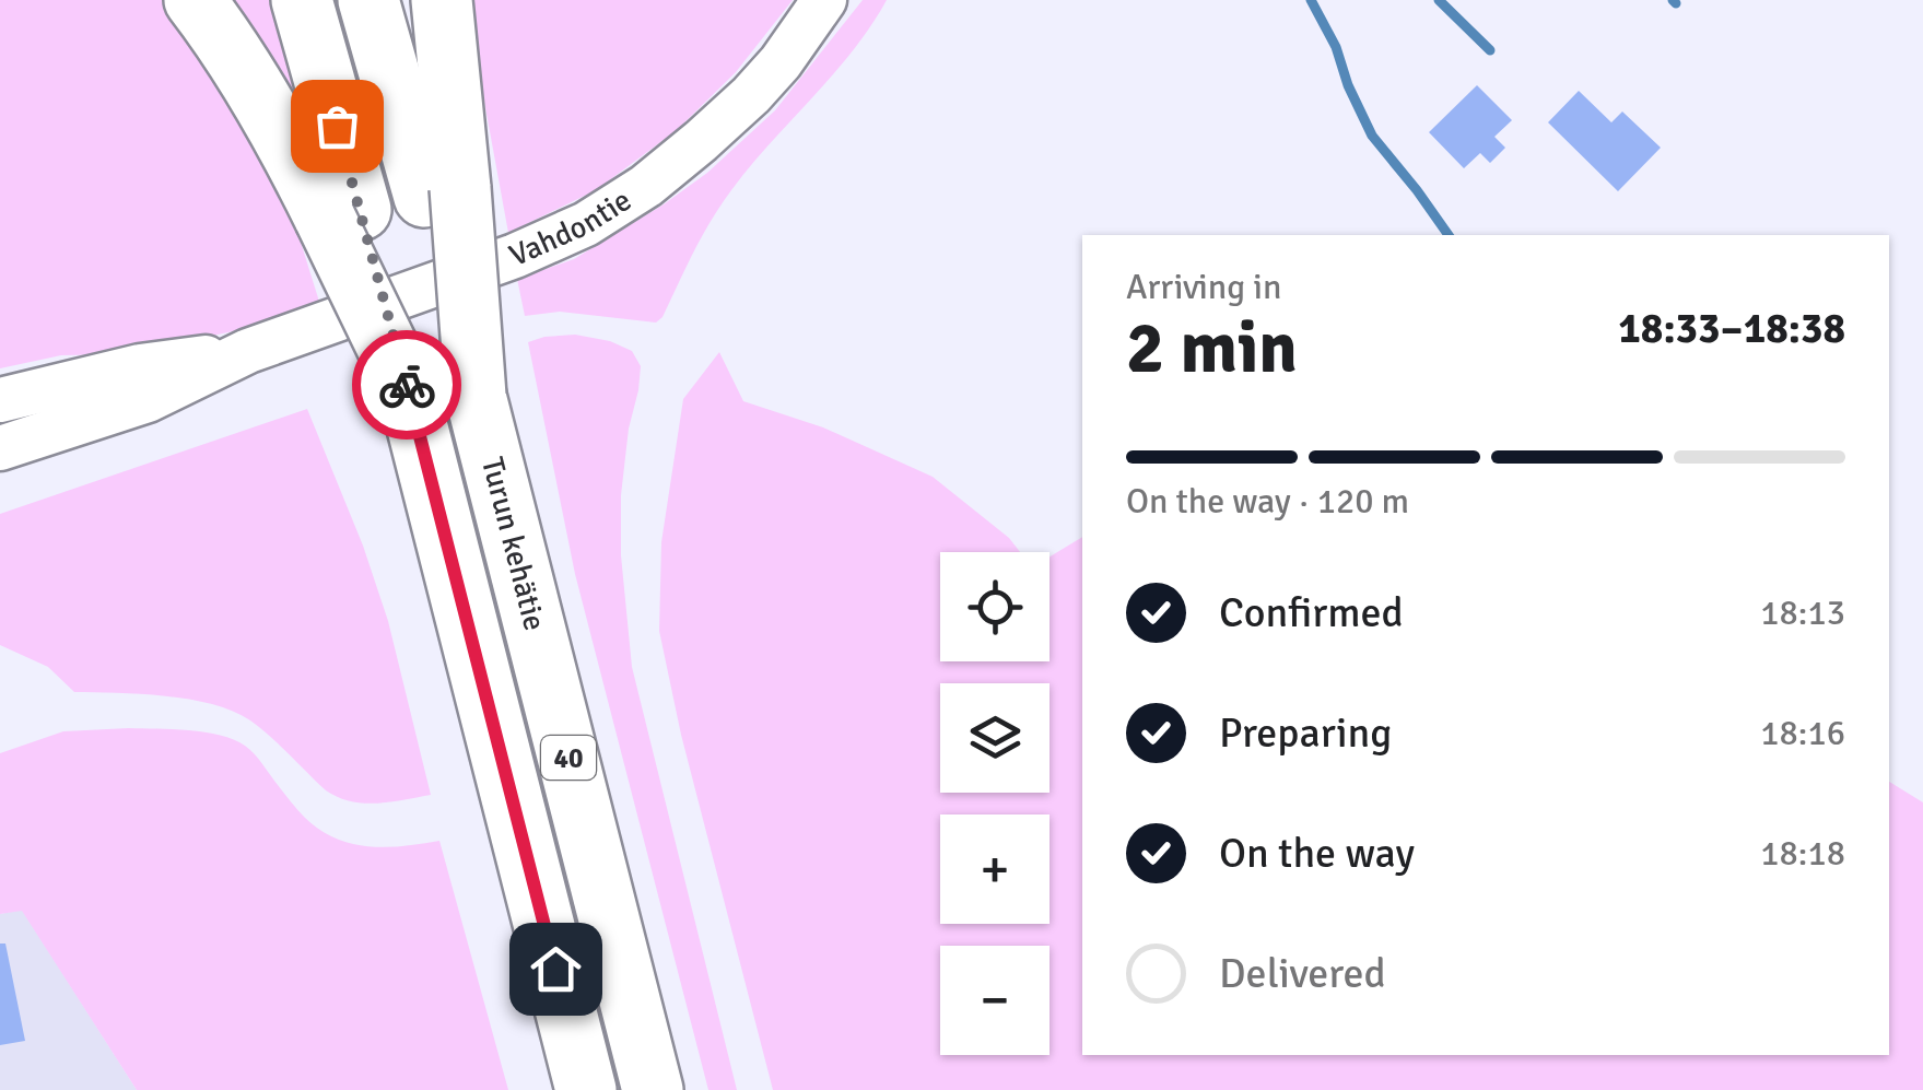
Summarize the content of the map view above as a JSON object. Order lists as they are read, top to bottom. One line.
{"streets":{"highway":["Turun kehätie","40"],"street":["Vahdontie"]},"page":{"heading":["2 min","Arriving in","18:33–18:38"],"bar":"On the way · 120 m","map_buttons":["+","−"],"list":[["Confirmed","18:13"],["Preparing","18:16"],["On the way","18:18"],"Delivered"]}}
